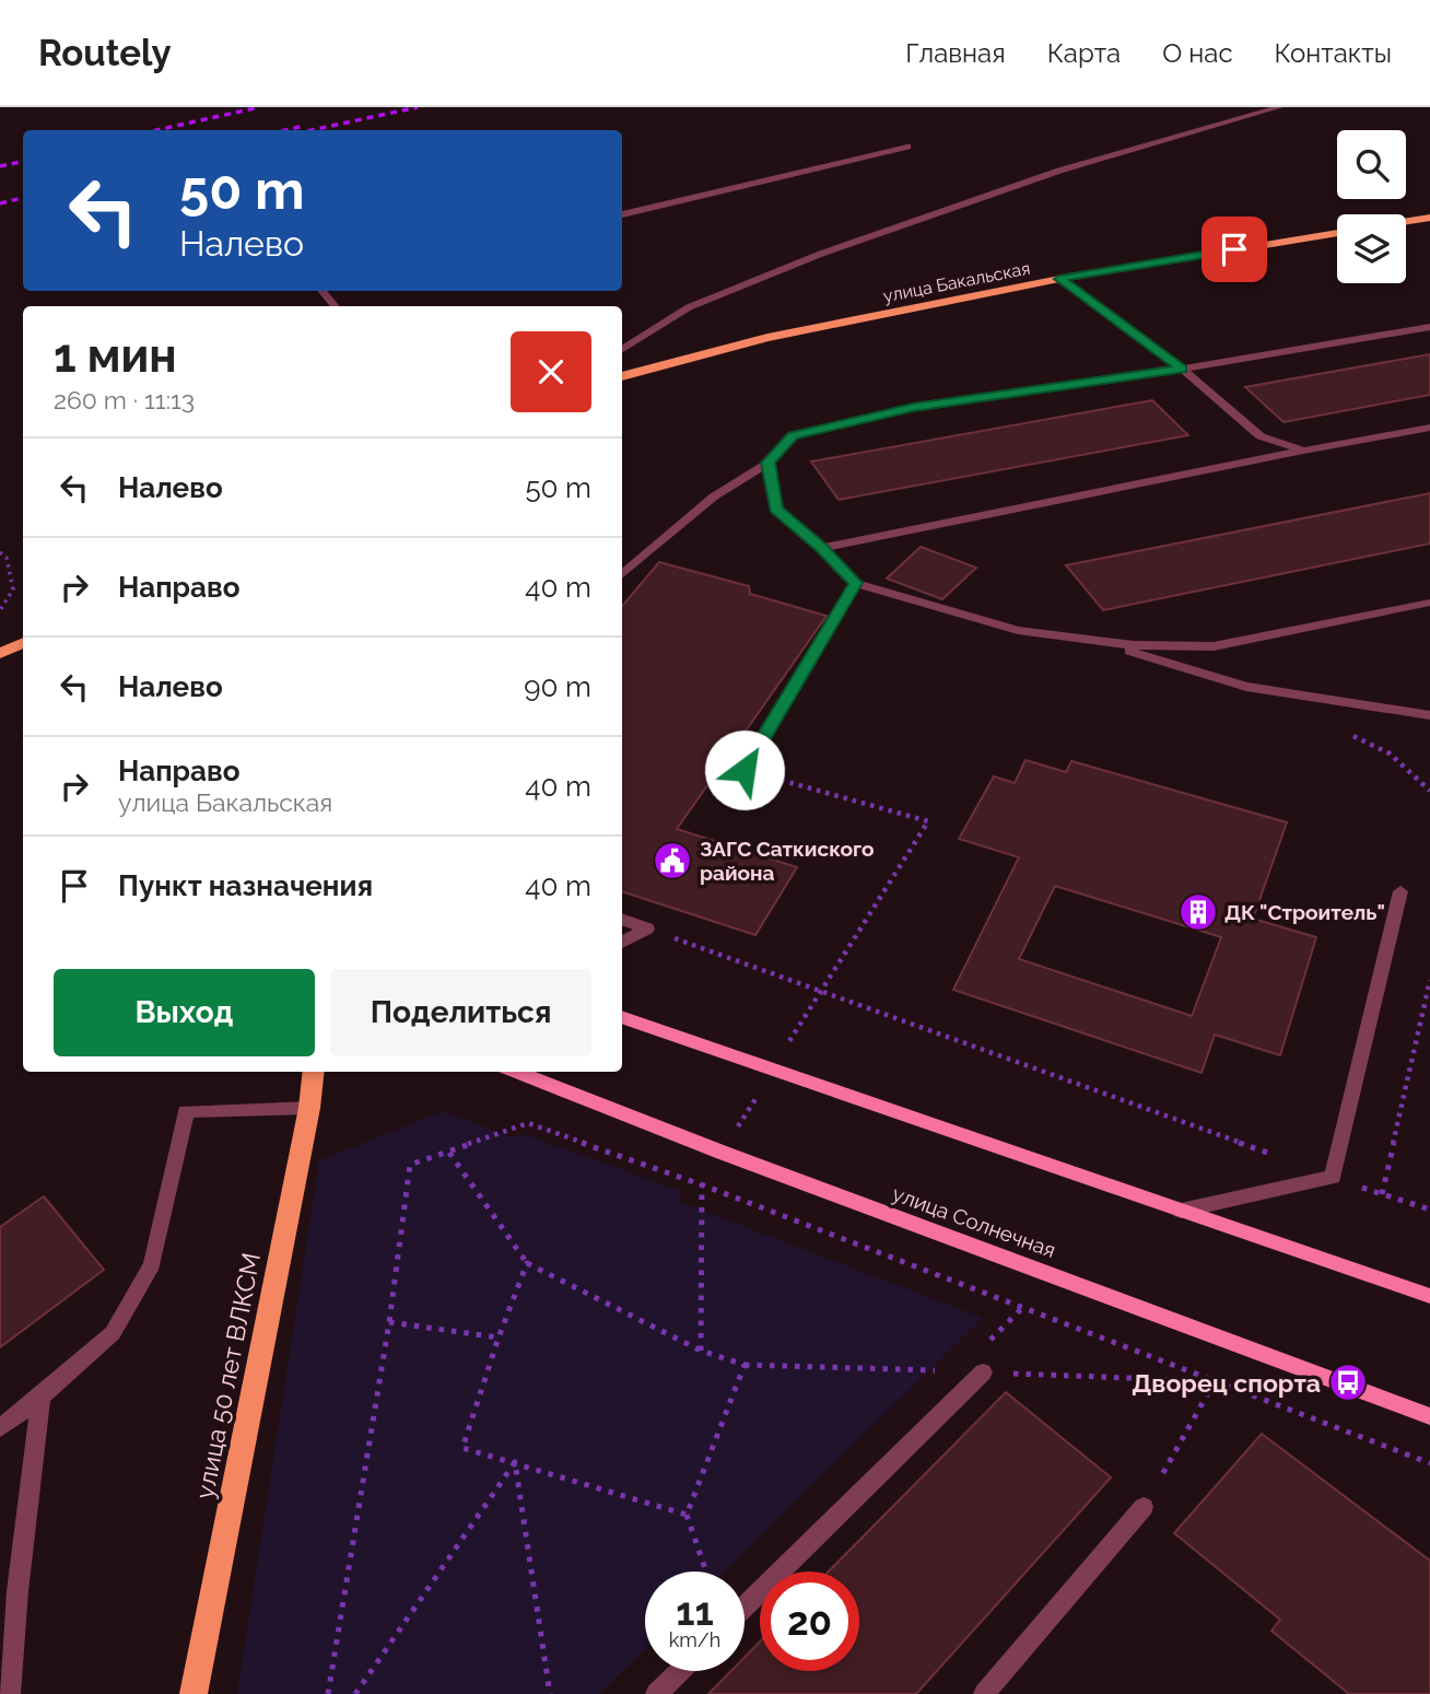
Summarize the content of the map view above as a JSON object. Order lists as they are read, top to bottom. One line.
{"streets":{"main road":["улица Бакальская","улица Солнечная","улица 50 лет ВЛКСМ"]},"places":{"public building":["ЗАГС Саткиского района"],"building":["ДК \"Строитель\""],"bus stop":["Дворец спорта"]},"page":{"header":"Routely","nav":["Главная","Карта","О нас","Контакты"],"turn":["50 m","Налево"],"heading":["1 мин","260 m · 11:13"],"list":[{"name":"Налево","value":"50 m"},{"name":"Направо","value":"40 m"},{"name":"Налево","value":"90 m"},{"name":"Направо","note":"улица Бакальская","value":"40 m"},{"name":"Пункт назначения","value":"40 m"}],"buttons":["Выход","Поделиться"],"speed":"11 km/h","limit":"20"}}
